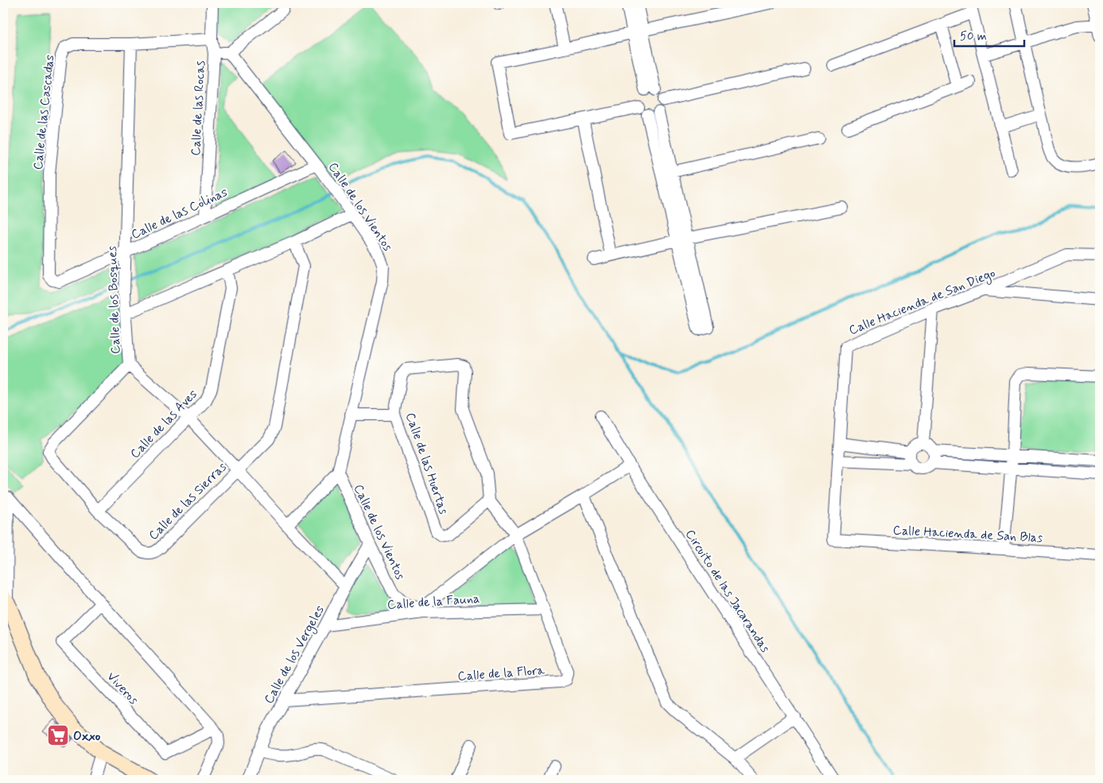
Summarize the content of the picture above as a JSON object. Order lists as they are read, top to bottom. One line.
{"streets":{"street":["Calle de las Rocas","Calle de las Cascadas","Calle de los Vientos","Calle de las Colinas","Calle de los Bosques","Calle Hacienda de San Diego","Calle de las Aves","Calle de las Huertas","Calle de las Sierras","Calle Hacienda de San Blas","Circuito de las Jacarandas","Calle de la Fauna","Calle de los Vergeles","Calle de la Flora","Viveros"]},"crossings":[["Calle de las Rocas","Calle de las Cascadas"],["Calle de las Rocas","Calle de las Colinas"],["Calle de las Cascadas","Calle de las Colinas"],["Calle de las Cascadas","Calle de los Bosques"],["Calle de los Vientos","Calle de las Colinas"],["Calle de los Vientos","Calle de la Fauna"],["Calle de los Vientos","Calle de los Vergeles"],["Calle de las Colinas","Calle de los Bosques"],["Calle de los Bosques","Calle de las Aves"],["Calle de los Bosques","Calle de las Sierras"],["Calle de los Bosques","Calle de los Vergeles"],["Calle Hacienda de San Diego","Calle Hacienda de San Blas"],["Calle de las Aves","Calle de las Sierras"],["Calle de la Fauna","Calle de los Vergeles"],["Calle de la Fauna","Calle de la Flora"],["Calle de los Vergeles","Calle de la Flora"]],"places":{"supermarket":["Oxxo"]},"scale_bar":"50 m"}
